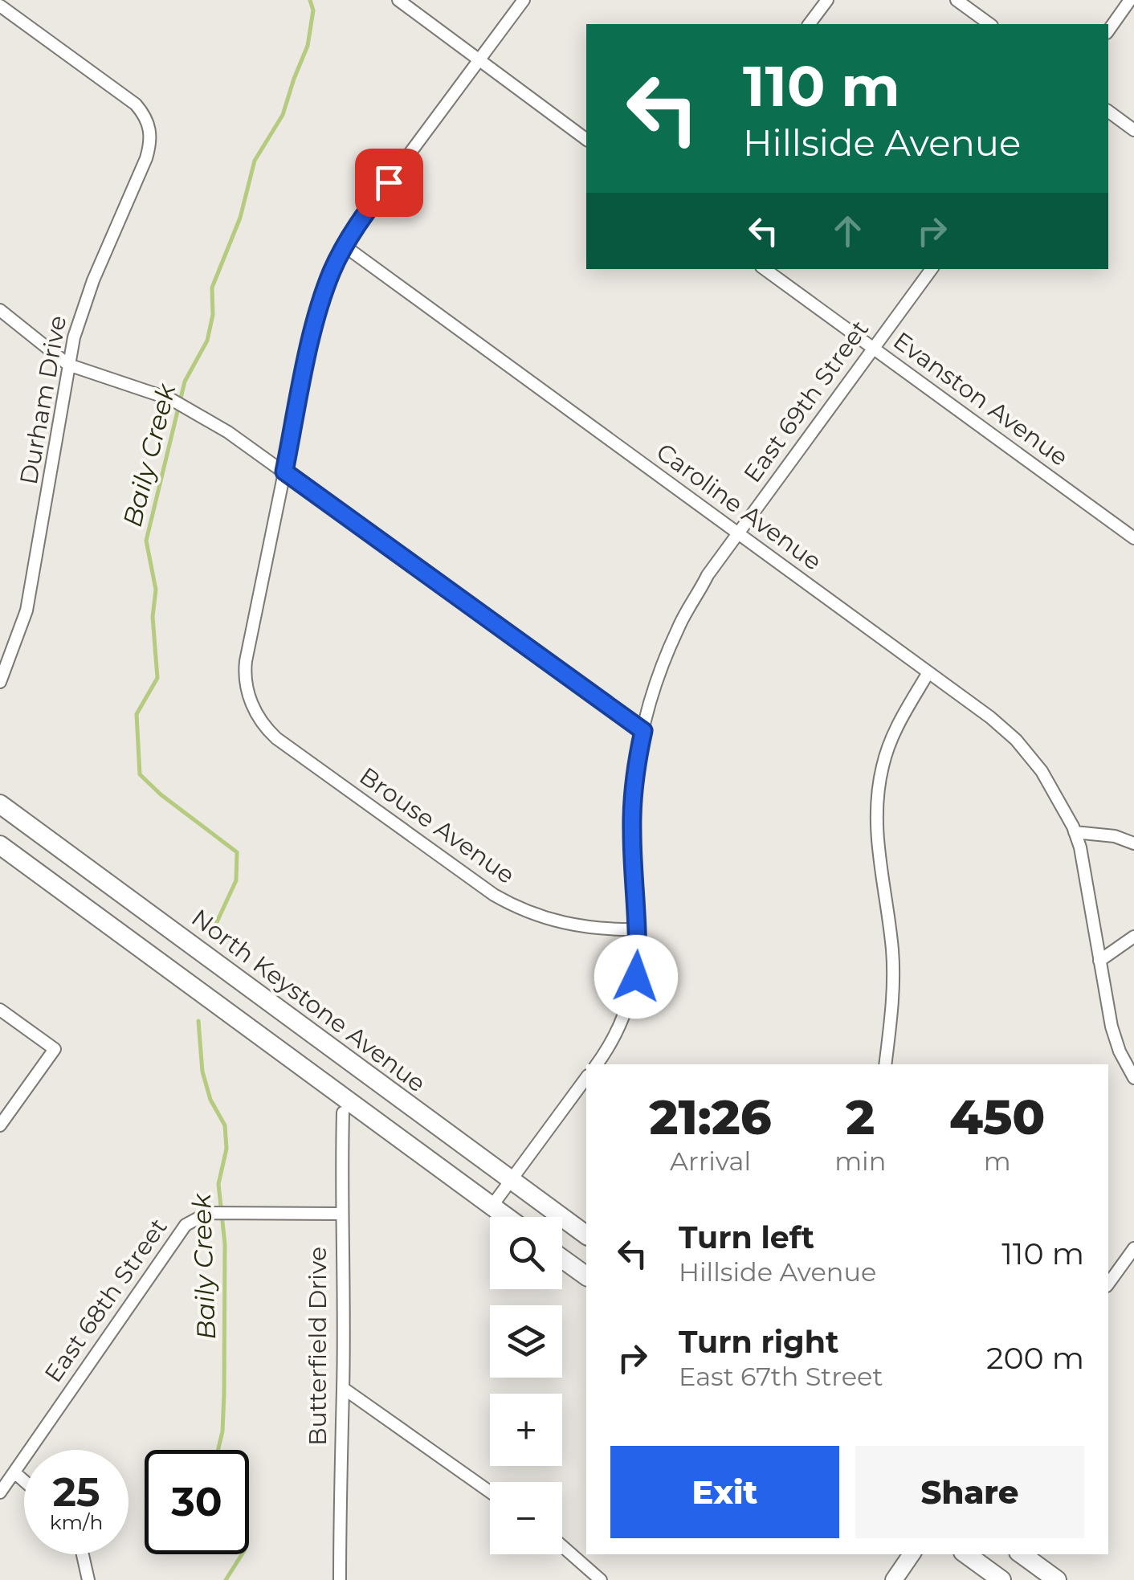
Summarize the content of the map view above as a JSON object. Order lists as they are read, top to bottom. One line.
{"streets":{"main road":["North Keystone Avenue"],"street":["Evanston Avenue","Durham Drive","East 69th Street","Caroline Avenue","Brouse Avenue","East 68th Street","Butterfield Drive"]},"crossings":[["Evanston Avenue","East 69th Street"],["East 69th Street","Caroline Avenue"],["East 69th Street","Brouse Avenue"],["East 68th Street","Butterfield Drive"]],"water":["Baily Creek"],"page":{"turn":["110 m","Hillside Avenue"],"eta":["21:26","Arrival","2","min","450","m"],"list":[{"name":"Turn left","note":"Hillside Avenue","value":"110 m"},{"name":"Turn right","note":"East 67th Street","value":"200 m"}],"map_buttons":["+","−"],"buttons":["Exit","Share"],"speed":"25 km/h","limit":"30"}}
